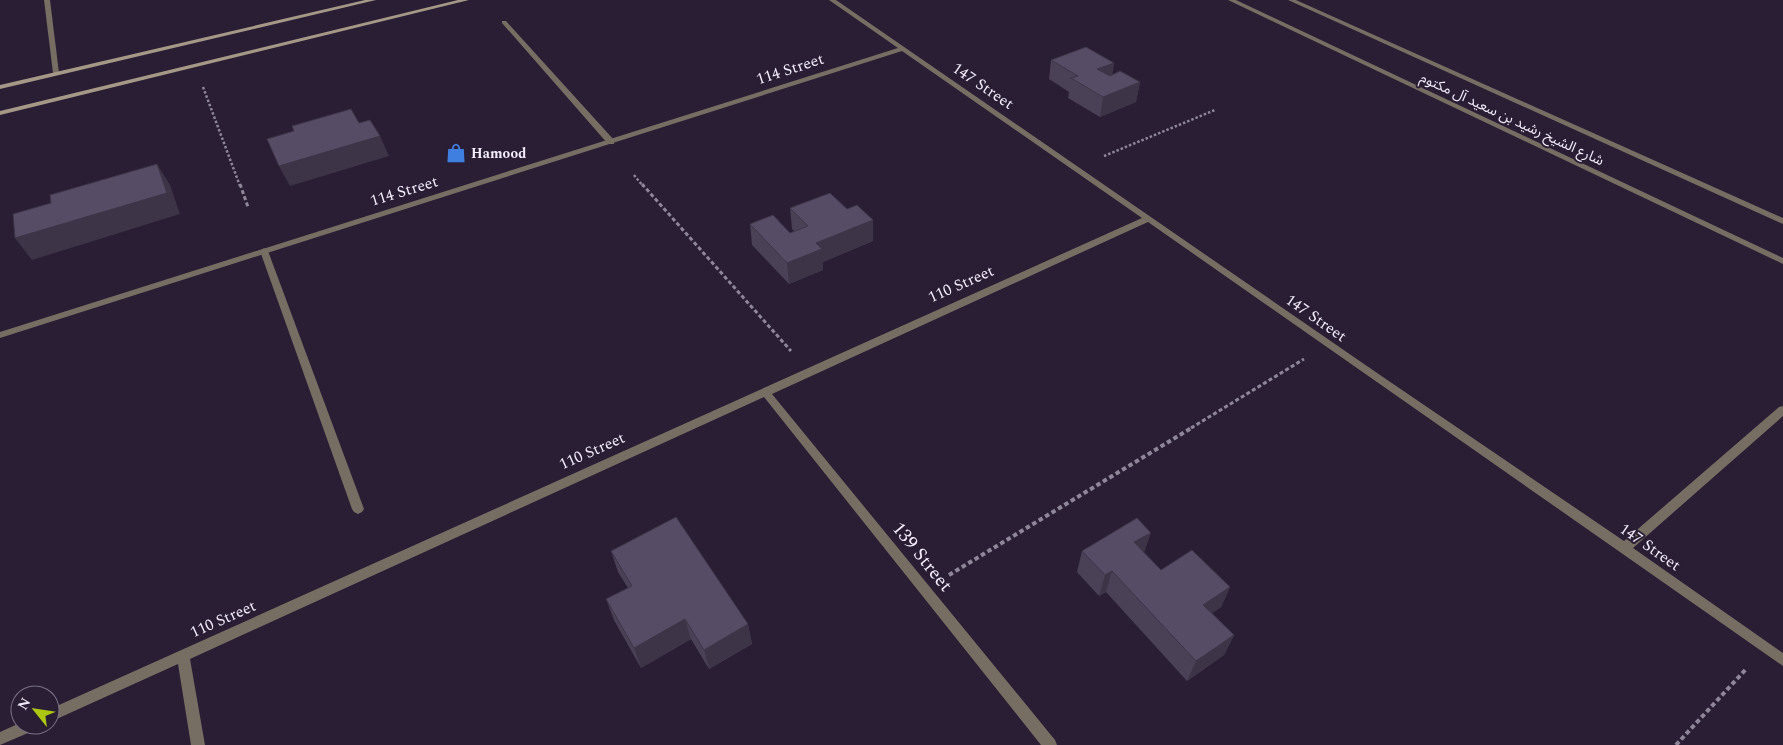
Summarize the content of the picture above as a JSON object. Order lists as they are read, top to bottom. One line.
{"streets":{"street":["114 Street","147 Street","شارع الشيخ رشيد بن سعيد آل مكتوم","110 Street","139 Street"]},"crossings":[["114 Street","147 Street"],["147 Street","110 Street"],["110 Street","139 Street"]],"places":{"shop":["Hamood"]},"north":"top left"}
